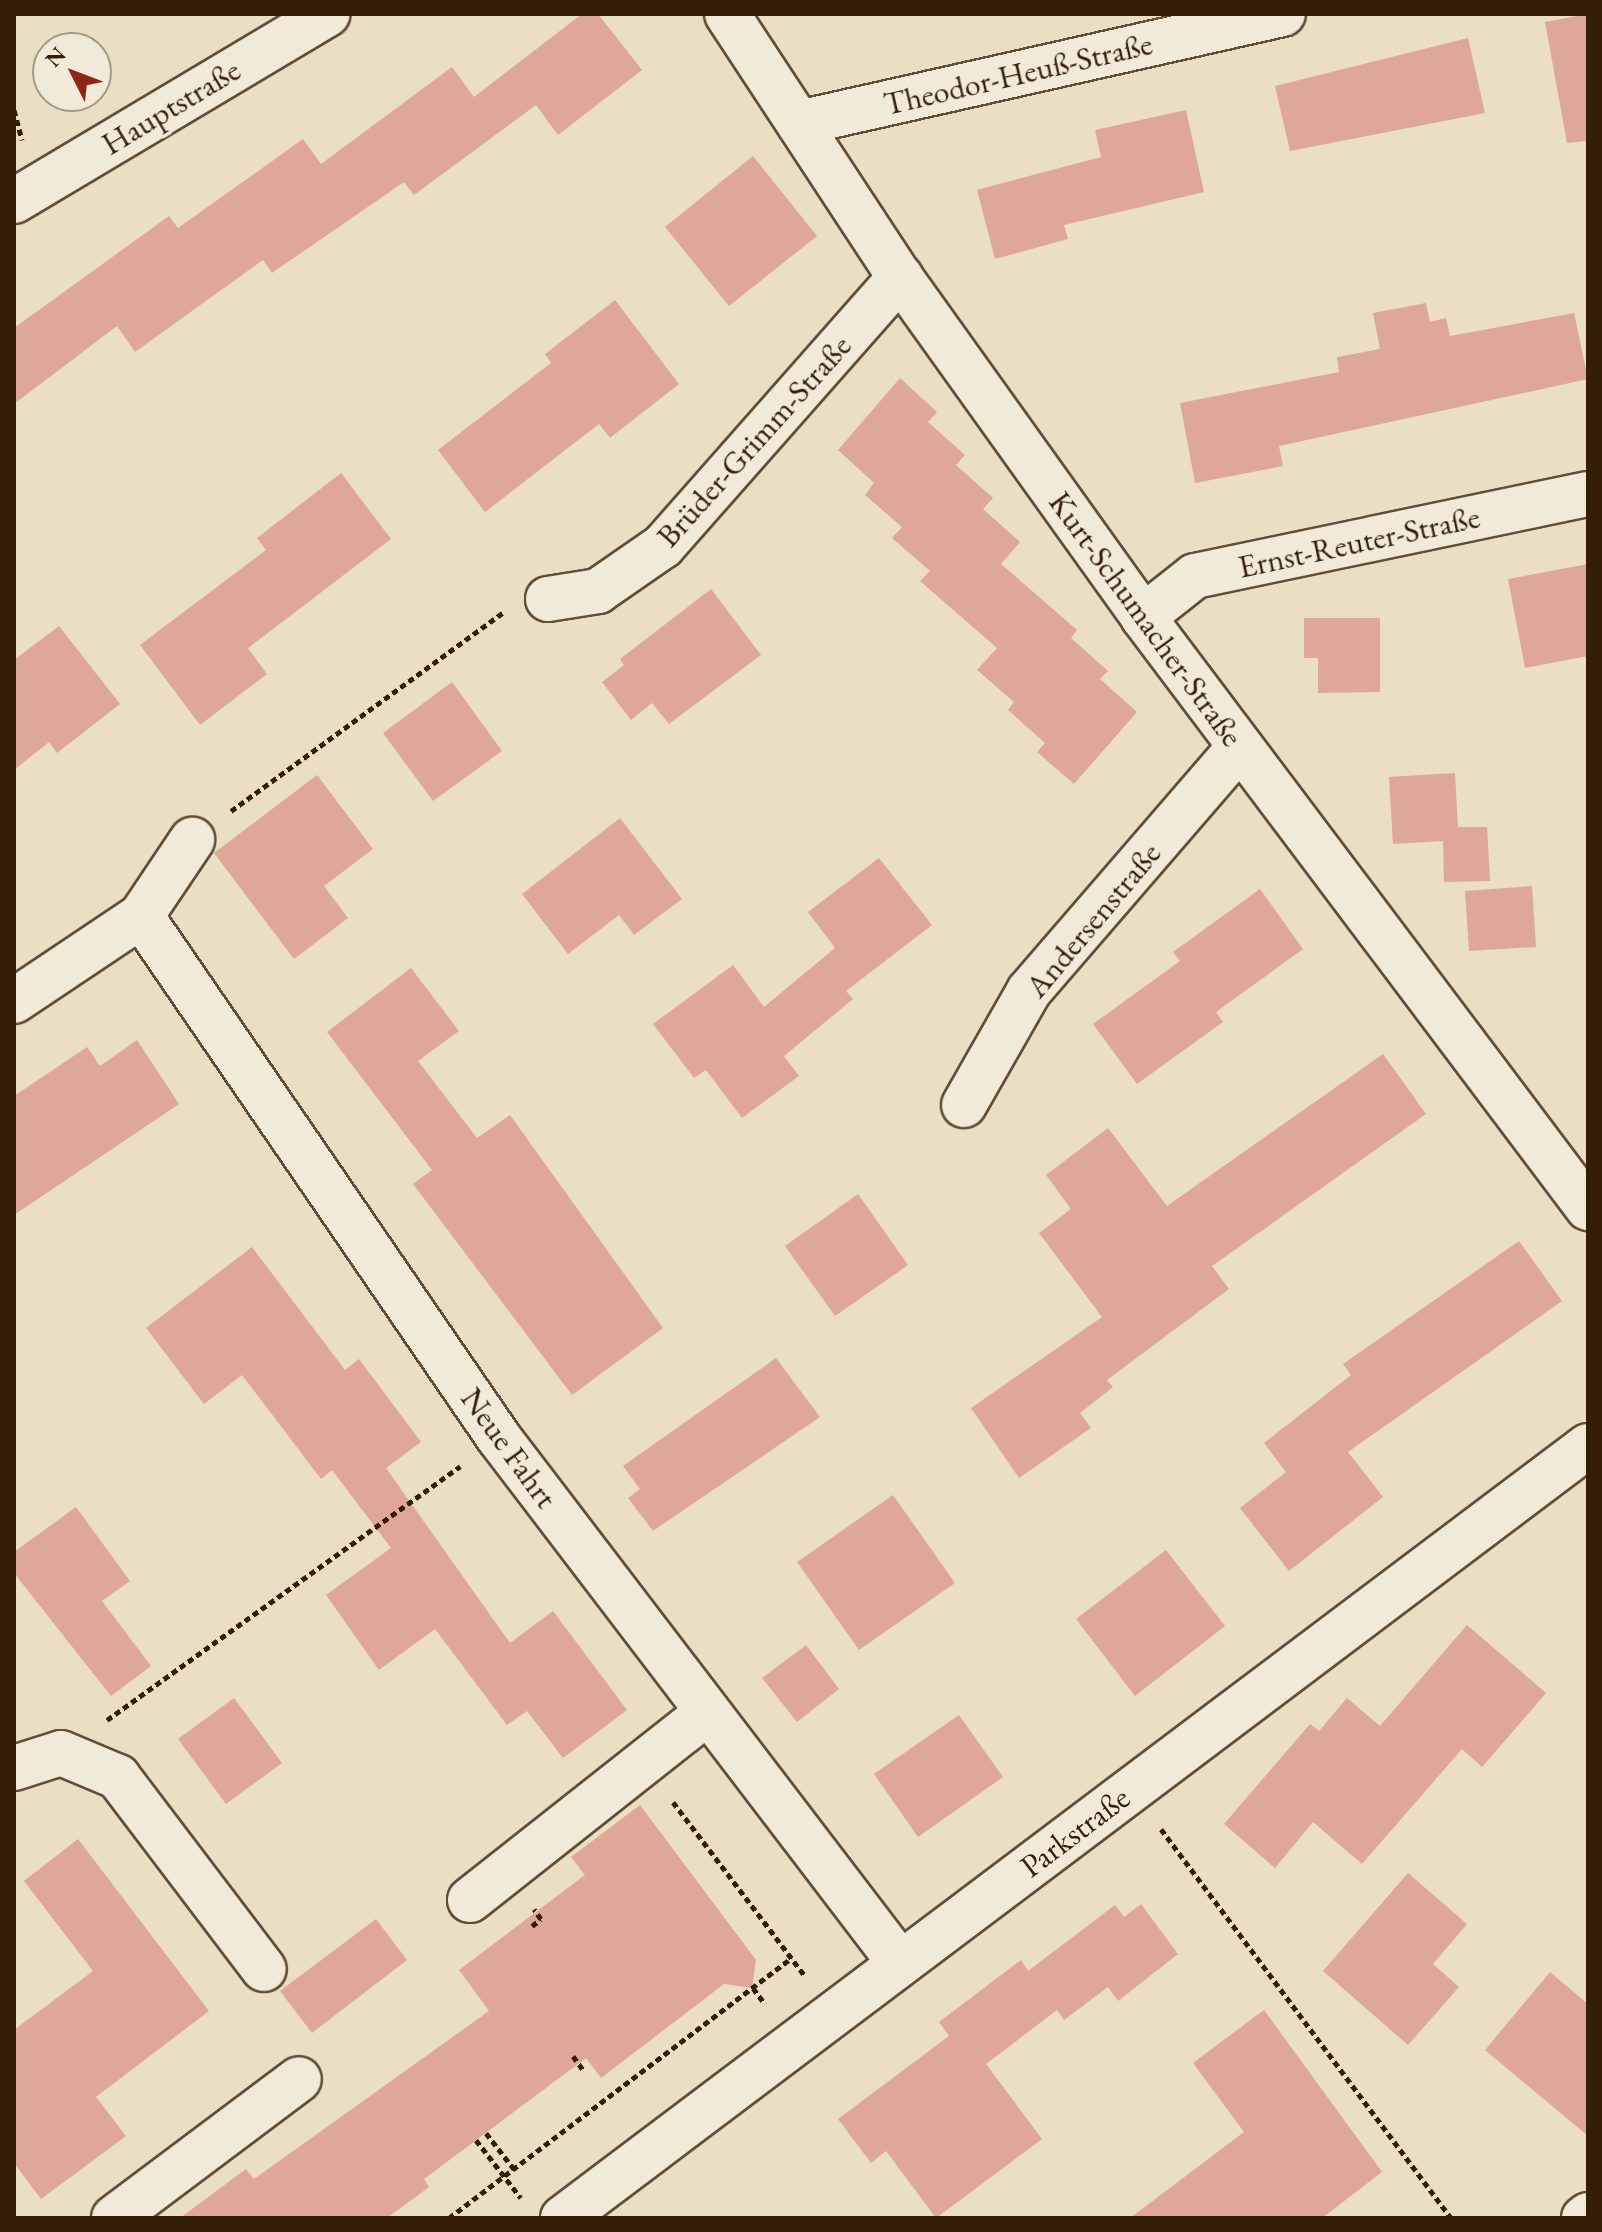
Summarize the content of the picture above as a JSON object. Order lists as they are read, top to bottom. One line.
{"streets":{"street":["Theodor-Heuß-Straße","Hauptstraße","Brüder-Grimm-Straße","Ernst-Reuter-Straße","Kurt-Schumacher-Straße","Andersenstraße","Neue Fahrt","Parkstraße"]},"crossings":[["Theodor-Heuß-Straße","Kurt-Schumacher-Straße"],["Brüder-Grimm-Straße","Kurt-Schumacher-Straße"],["Ernst-Reuter-Straße","Kurt-Schumacher-Straße"],["Kurt-Schumacher-Straße","Andersenstraße"],["Neue Fahrt","Parkstraße"]],"north":"top left"}
